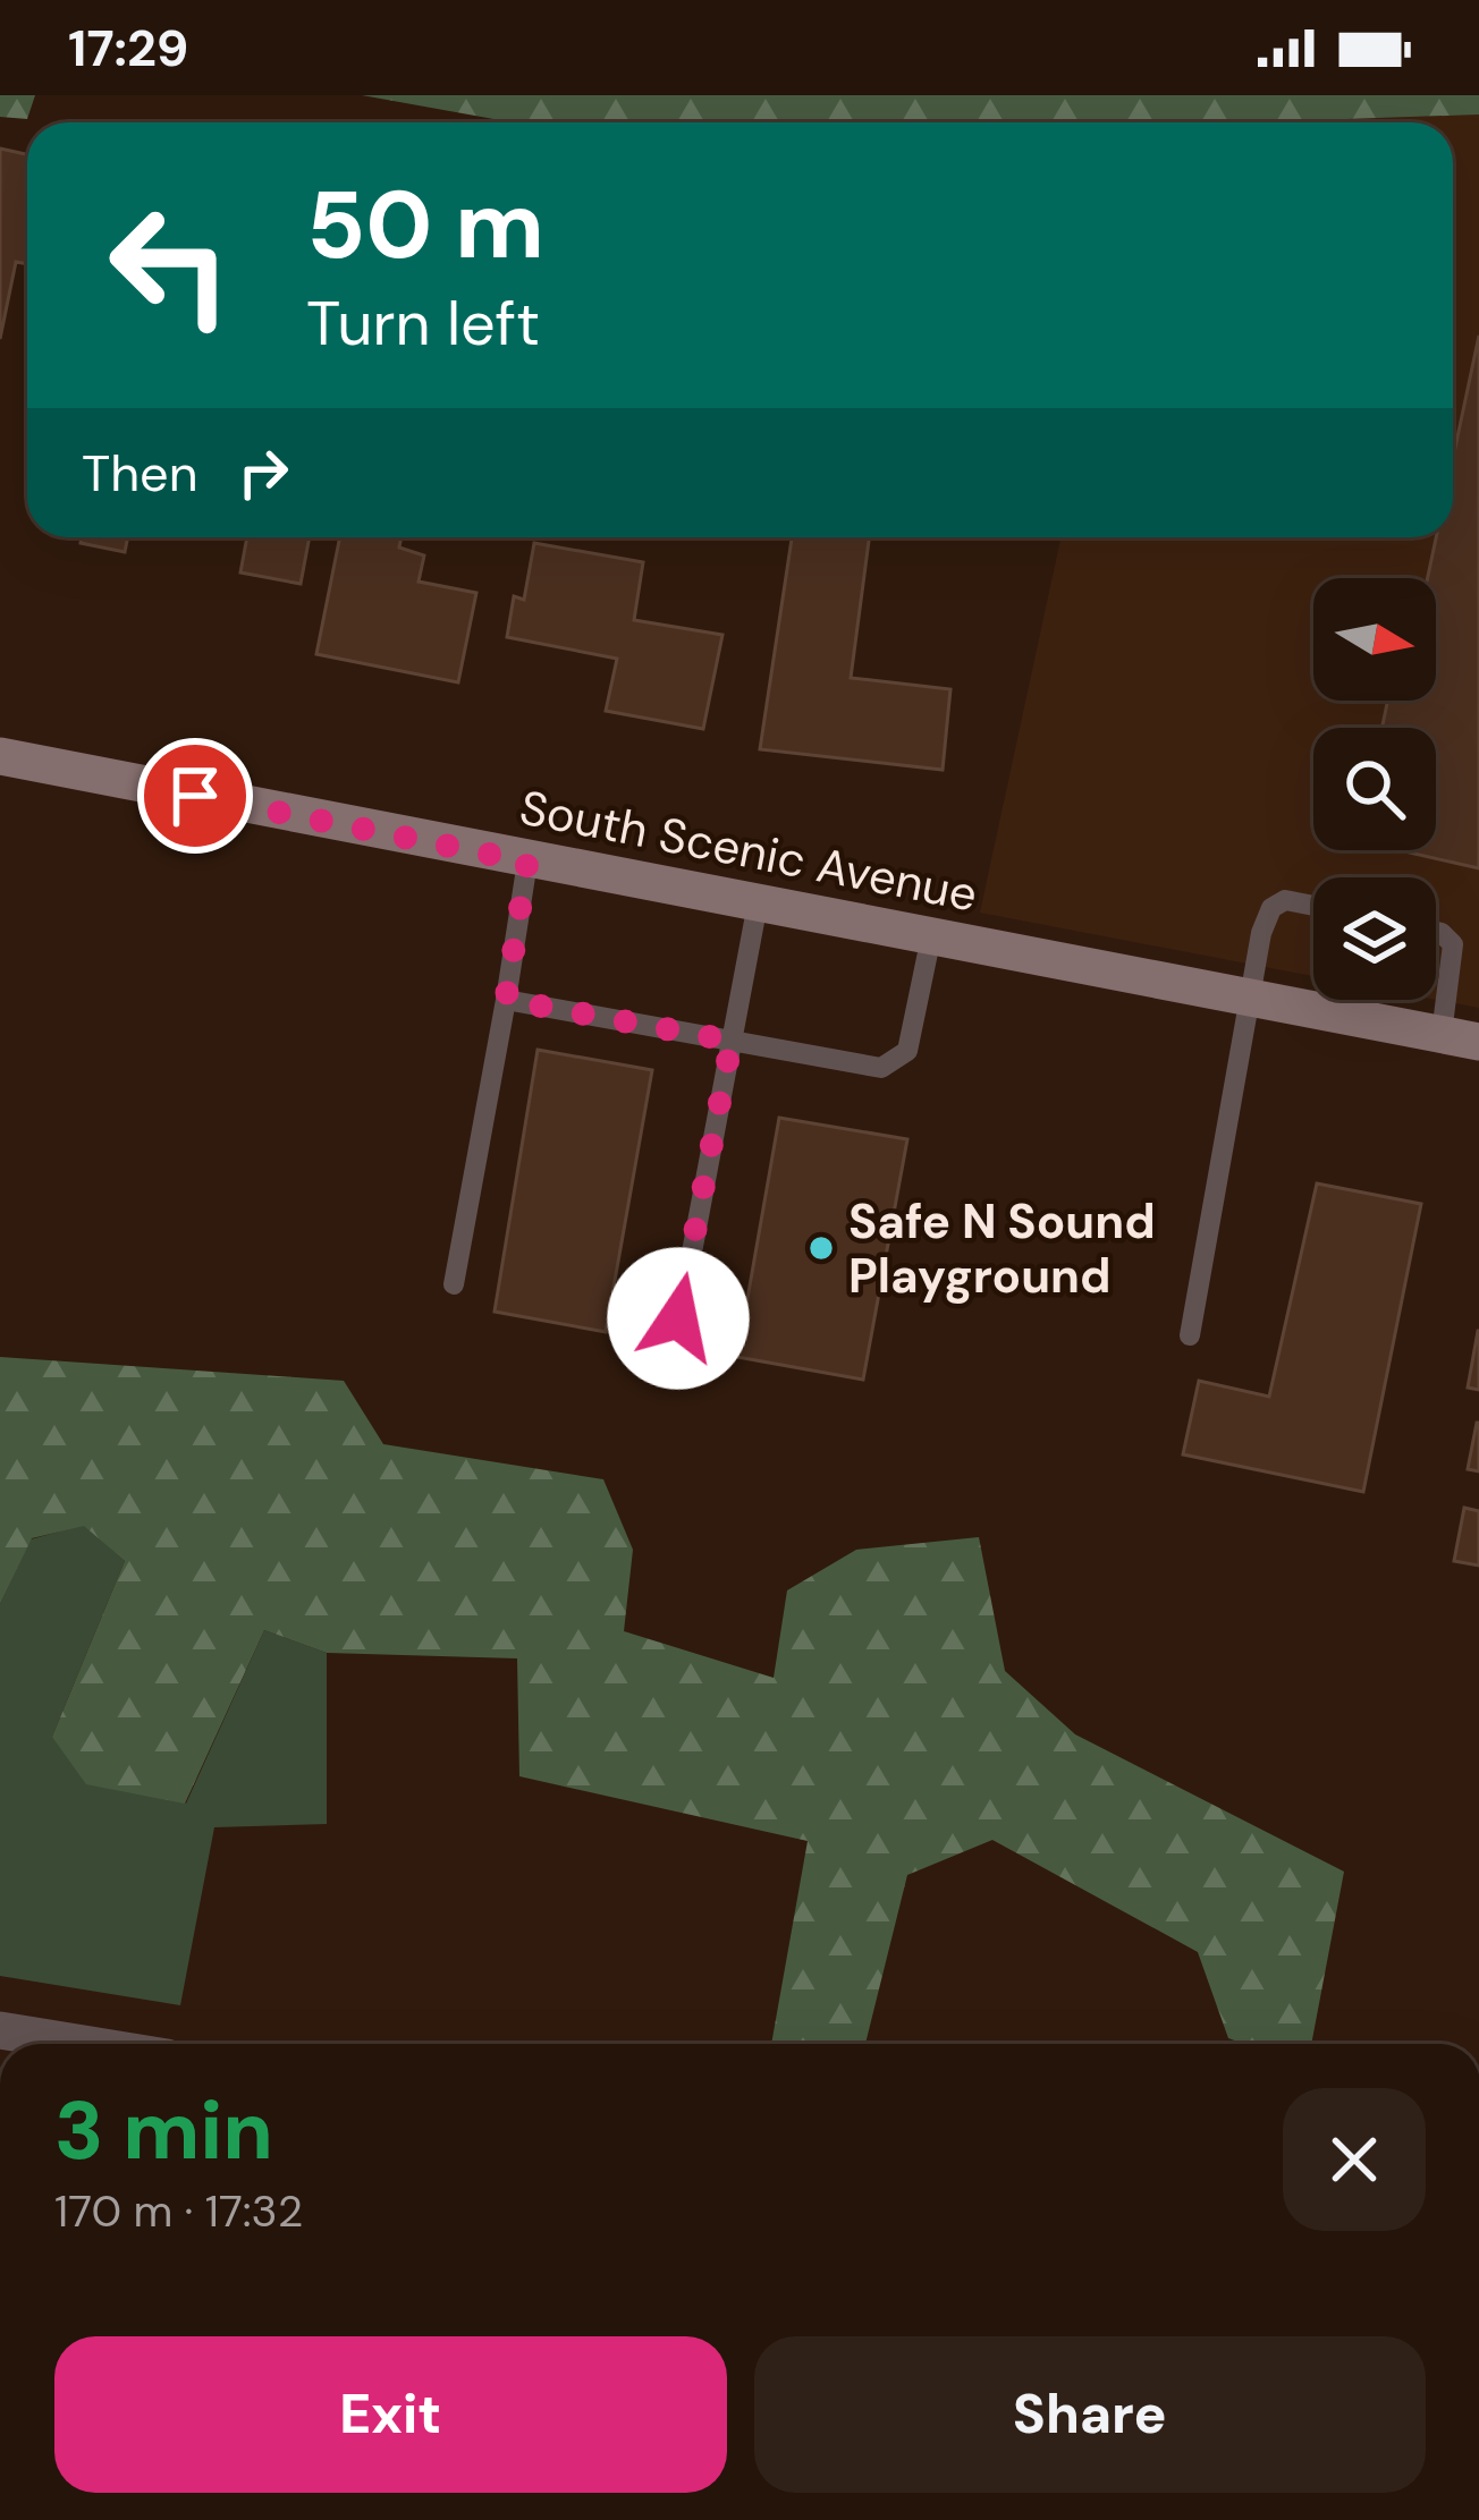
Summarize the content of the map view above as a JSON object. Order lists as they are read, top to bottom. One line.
{"streets":{"main road":["South Scenic Avenue"]},"places":["Safe N Sound Playground"],"north":"right","page":{"status":"17:29","turn":["50 m","Turn left"],"then":"Then","heading":["3 min","170 m · 17:32"],"buttons":["Exit","Share"]}}
